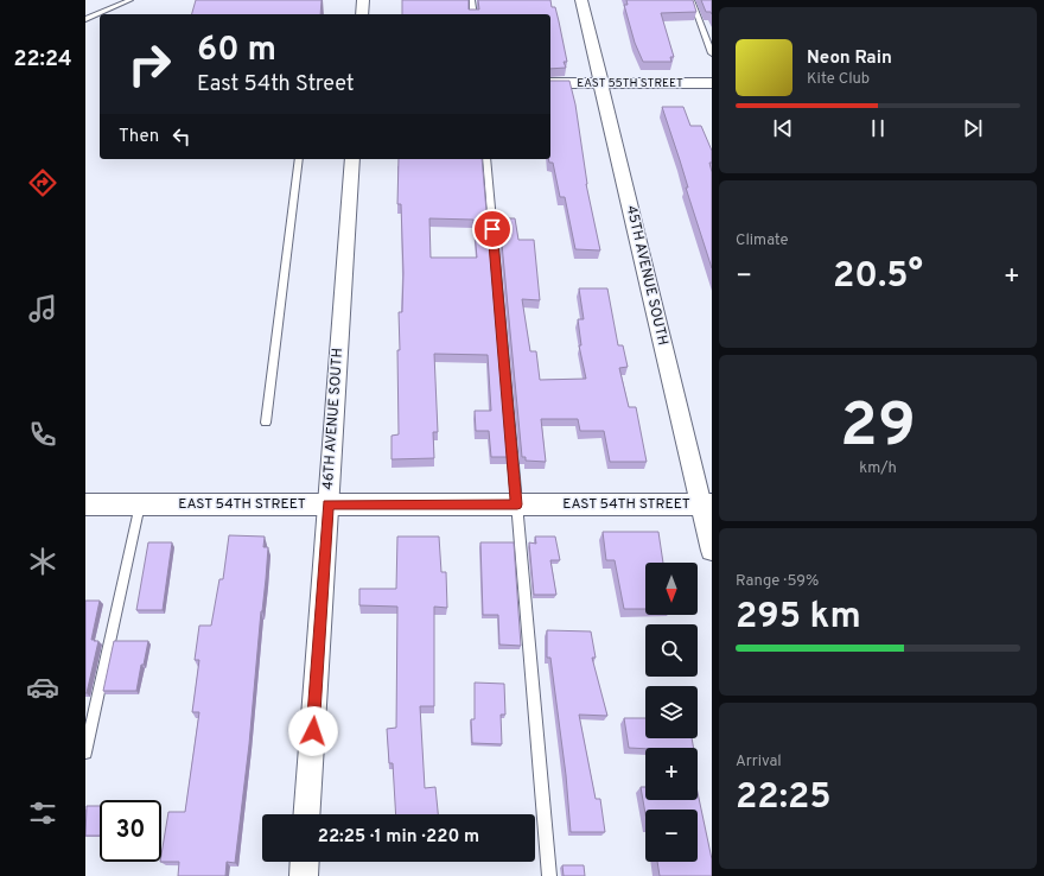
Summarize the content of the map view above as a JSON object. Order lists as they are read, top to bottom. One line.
{"streets":{"street":["EAST 55TH STREET","45TH AVENUE SOUTH","46TH AVENUE SOUTH","EAST 54TH STREET"]},"crossings":[["EAST 55TH STREET","45TH AVENUE SOUTH"],["45TH AVENUE SOUTH","EAST 54TH STREET"],["46TH AVENUE SOUTH","EAST 54TH STREET"]],"north":"bottom","page":{"tabs":"22:24","turn":["60 m","East 54th Street"],"song":["Neon Rain","Kite Club"],"then":"Then","tile":["Climate",["29","km/h"],["Range · 59%","295 km"],["Arrival","22:25"]],"heat":["−","20.5°","+"],"map_buttons":["+","−"],"limit":"30","trip":"22:25 · 1 min · 220 m"}}
